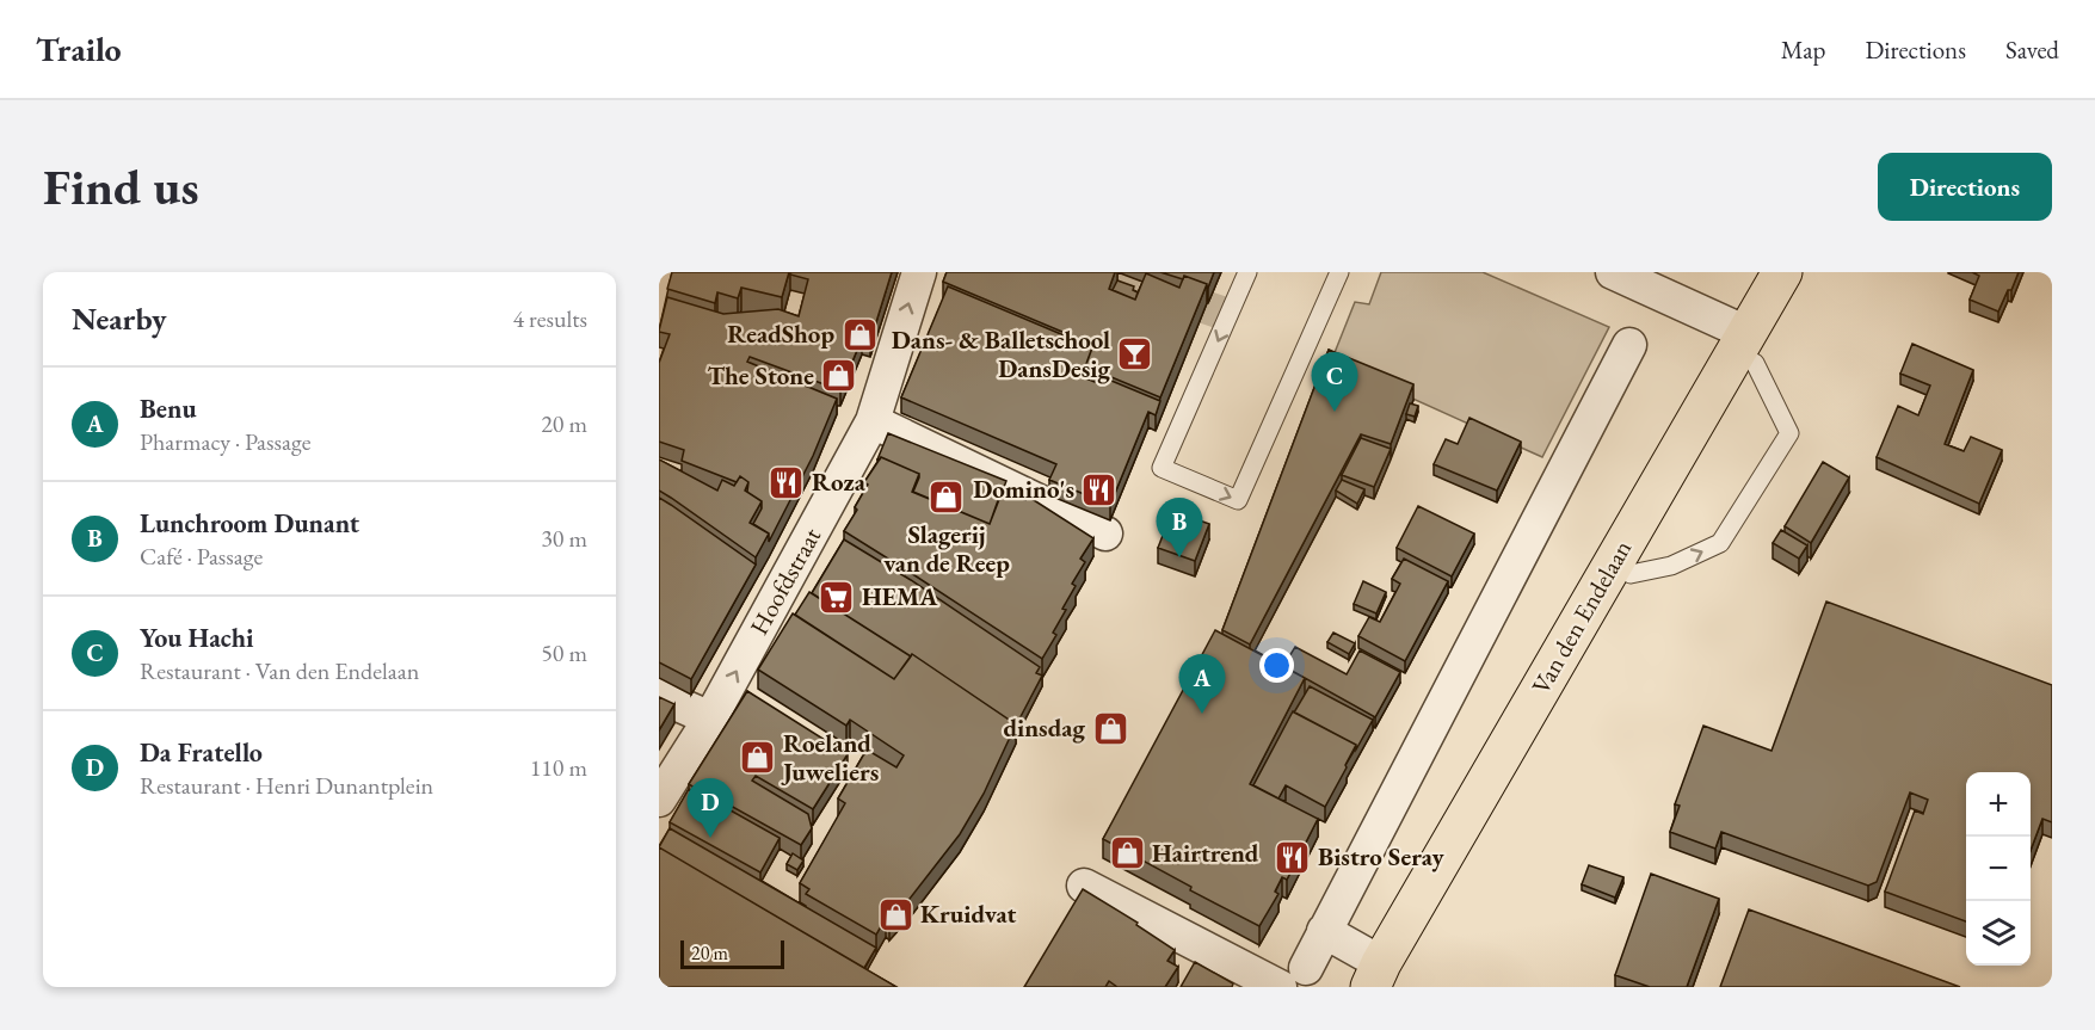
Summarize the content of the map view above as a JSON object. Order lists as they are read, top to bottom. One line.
{"streets":{"main road":["Van den Endelaan"],"street":["Hoofdstraat"]},"one_way":["Hoofdstraat"],"places":{"shop":["ReadShop","The Stone","Slagerij van de Reep","dinsdag","Roeland Juweliers","Hairtrend","Kruidvat"],"bar":["Dans- & Balletschool DansDesig"],"restaurant":["Roza","Domino's","Bistro Seray"],"supermarket":["HEMA"]},"scale_bar":"20 m","page":{"header":"Trailo","nav":["Map","Directions","Saved"],"buttons":"Directions","title":"Find us","heading":["Nearby","4 results"],"pins":["C","B","A","D"],"list":[{"mark":"A","name":"Benu","note":"Pharmacy · Passage","value":"20 m"},{"mark":"B","name":"Lunchroom Dunant","note":"Café · Passage","value":"30 m"},{"mark":"C","name":"You Hachi","note":"Restaurant · Van den Endelaan","value":"50 m"},{"mark":"D","name":"Da Fratello","note":"Restaurant · Henri Dunantplein","value":"110 m"}],"map_buttons":["+","−"],"scale":"20 m"}}
